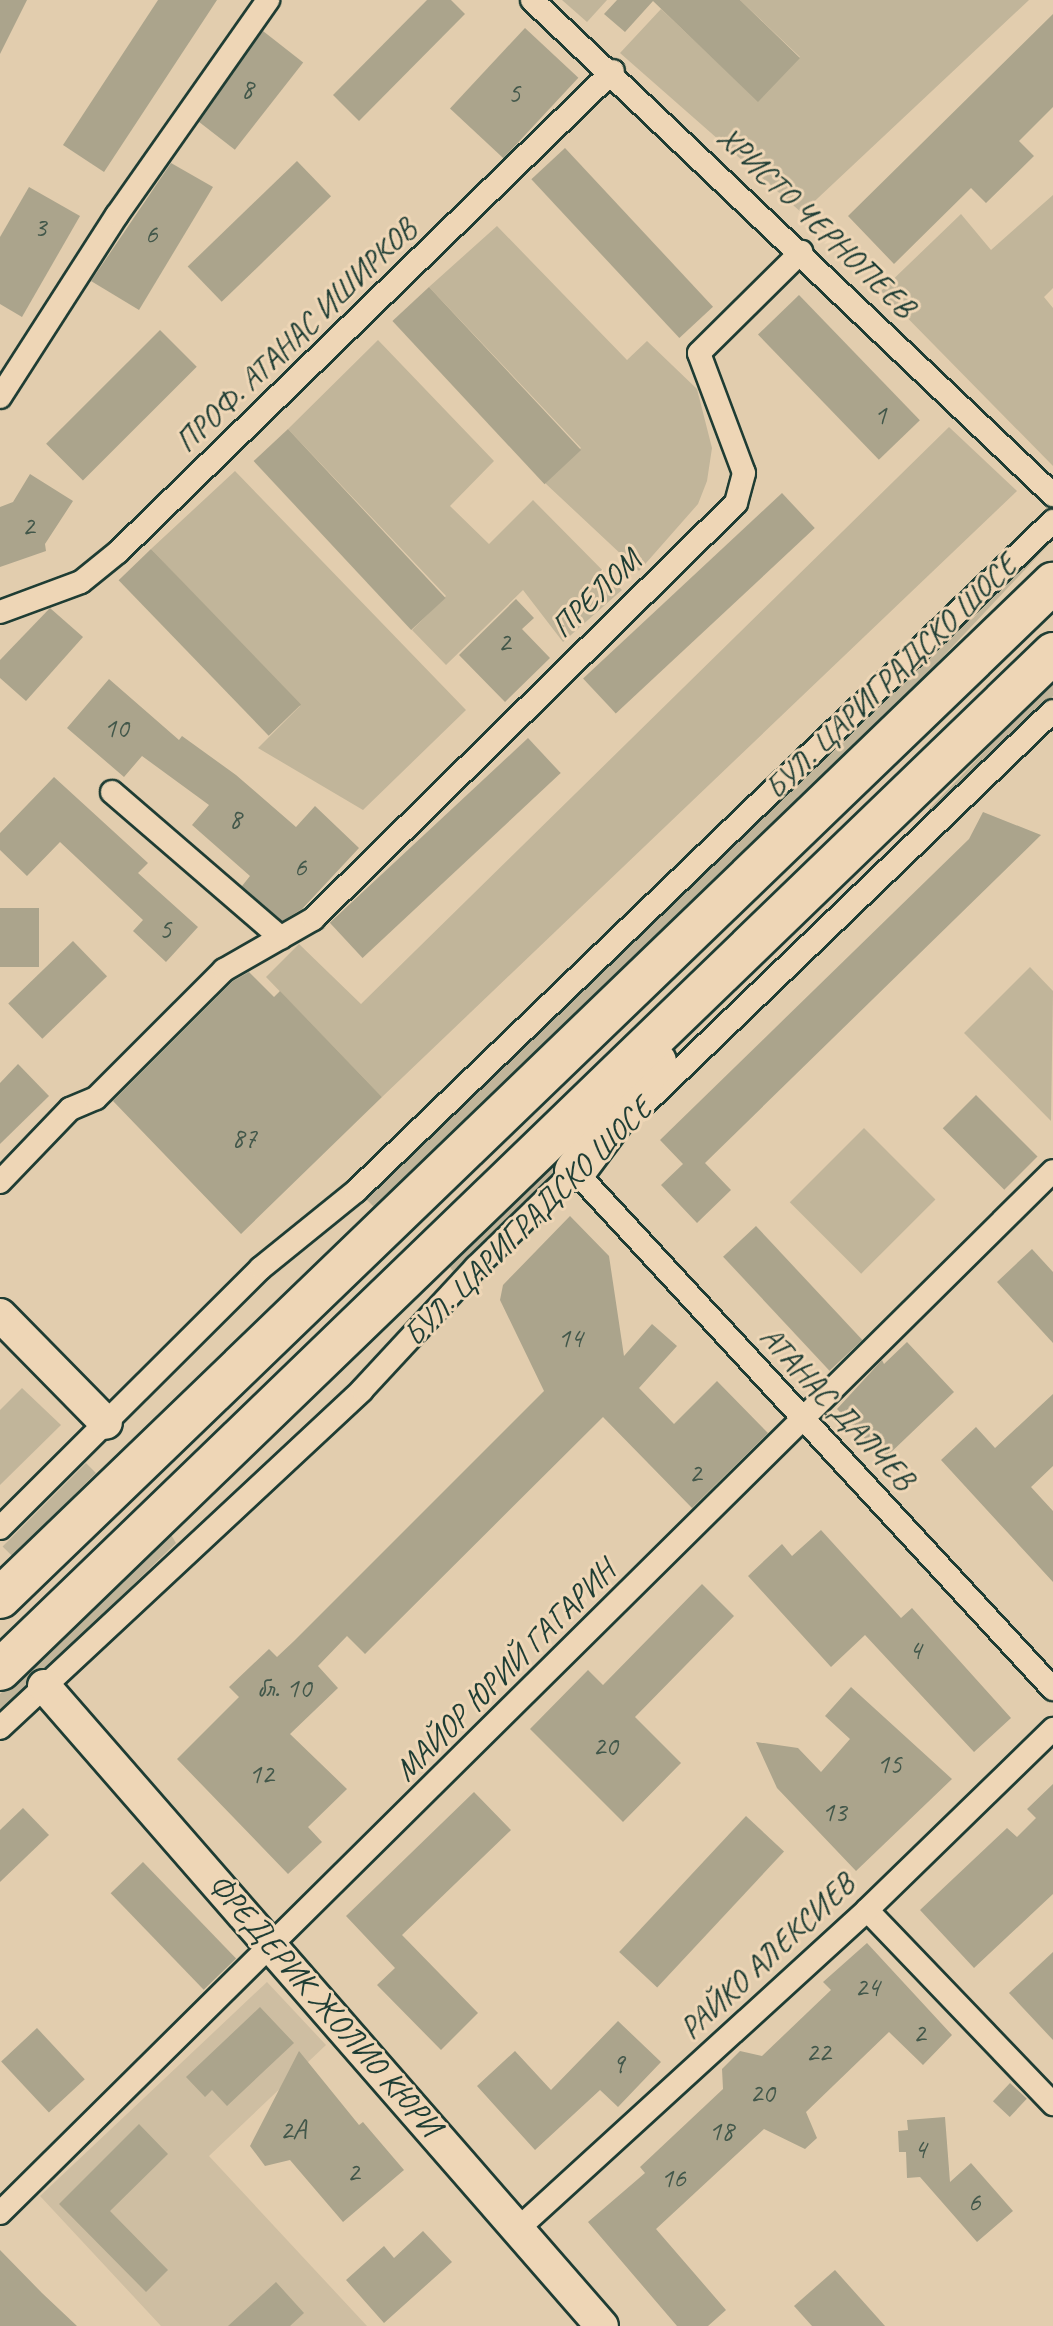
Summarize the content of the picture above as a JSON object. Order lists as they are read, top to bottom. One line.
{"streets":{"highway":["БУЛ. ЦАРИГРАДСКО ШОСЕ"],"street":["ХРИСТО ЧЕРНОПЕЕВ","ПРОФ. АТАНАС ИШИРКОВ","ПРЕЛОМ","АТАНАС ДАЛЧЕВ","МАЙОР ЮРИЙ ГАГАРИН","РАЙКО АЛЕКСИЕВ","ФРЕДЕРИК ЖОЛИО КЮРИ"]},"crossings":[["ХРИСТО ЧЕРНОПЕЕВ","ПРОФ. АТАНАС ИШИРКОВ"],["ХРИСТО ЧЕРНОПЕЕВ","ПРЕЛОМ"],["БУЛ. ЦАРИГРАДСКО ШОСЕ","АТАНАС ДАЛЧЕВ"],["БУЛ. ЦАРИГРАДСКО ШОСЕ","ФРЕДЕРИК ЖОЛИО КЮРИ"],["АТАНАС ДАЛЧЕВ","МАЙОР ЮРИЙ ГАГАРИН"],["МАЙОР ЮРИЙ ГАГАРИН","ФРЕДЕРИК ЖОЛИО КЮРИ"],["РАЙКО АЛЕКСИЕВ","ФРЕДЕРИК ЖОЛИО КЮРИ"]],"house_numbers":["8","5","3","6","1","2","2","10","8","6","5","87","14","2","4","бл. 10","20","15","12","13","24","2","22","9","20","2А","18","4","2","16","6"]}
